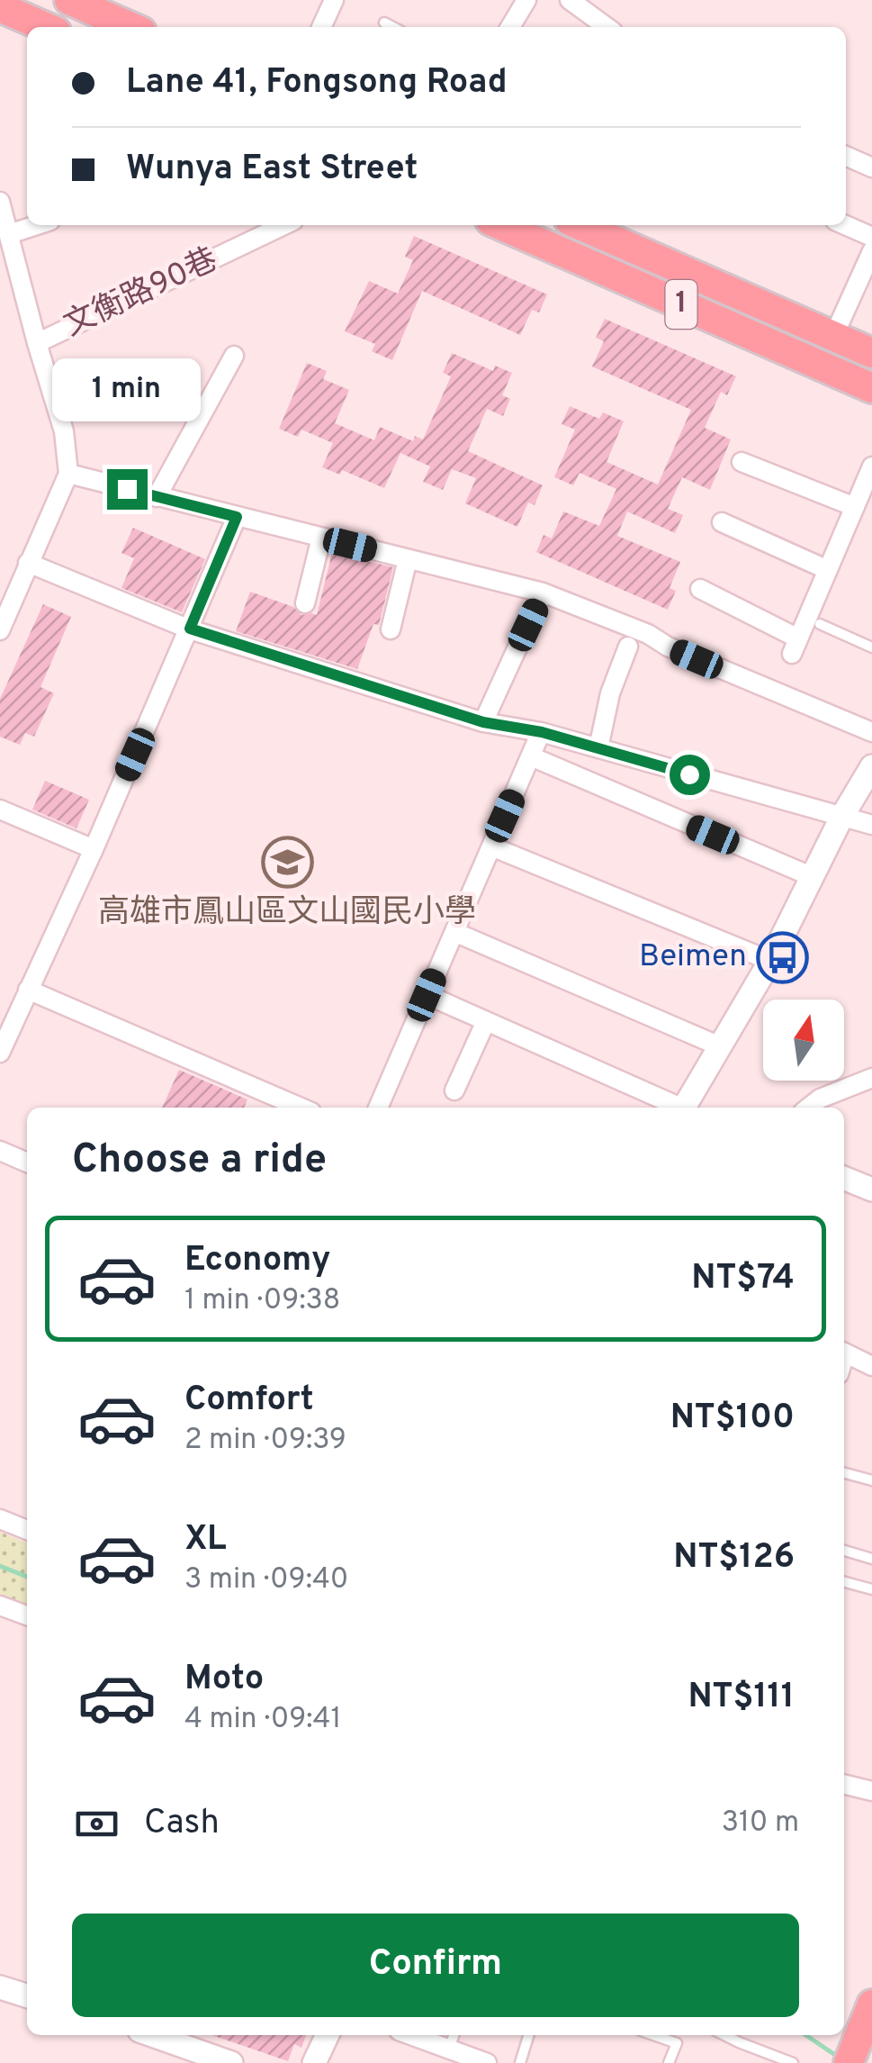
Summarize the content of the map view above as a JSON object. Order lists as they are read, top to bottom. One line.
{"streets":{"main road":["1"],"street":["文衡路90巷"]},"places":{"school or university":["高雄市鳳山區文山國民小學"],"bus stop":["Beimen"]},"north":"top","page":{"banner":["Lane 41, Fongsong Road","Wunya East Street"],"bubble":"1 min","heading":"Choose a ride","list":[{"name":"Economy","note":"1 min · 09:38","value":"NT$74"},{"name":"Comfort","note":"2 min · 09:39","value":"NT$100"},{"name":"XL","note":"3 min · 09:40","value":"NT$126"},{"name":"Moto","note":"4 min · 09:41","value":"NT$111"}],"pay":["Cash","310 m"],"buttons":"Confirm"}}
